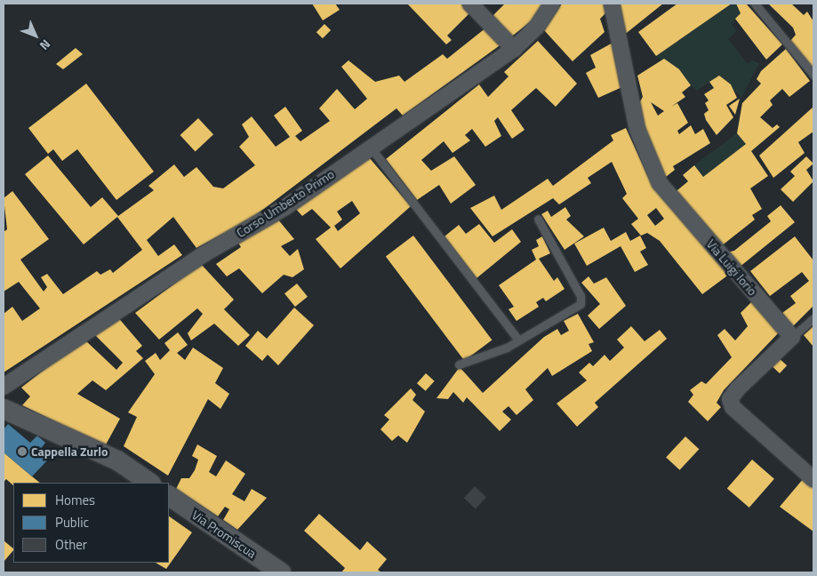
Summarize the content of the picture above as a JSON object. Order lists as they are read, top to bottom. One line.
{"streets":{"street":["Corso Umberto Primo","Via Luigi Iorio","Via Promiscua"]},"places":["Cappella Zurlo"],"legend":["Homes","Public","Other"],"north":"bottom right"}
